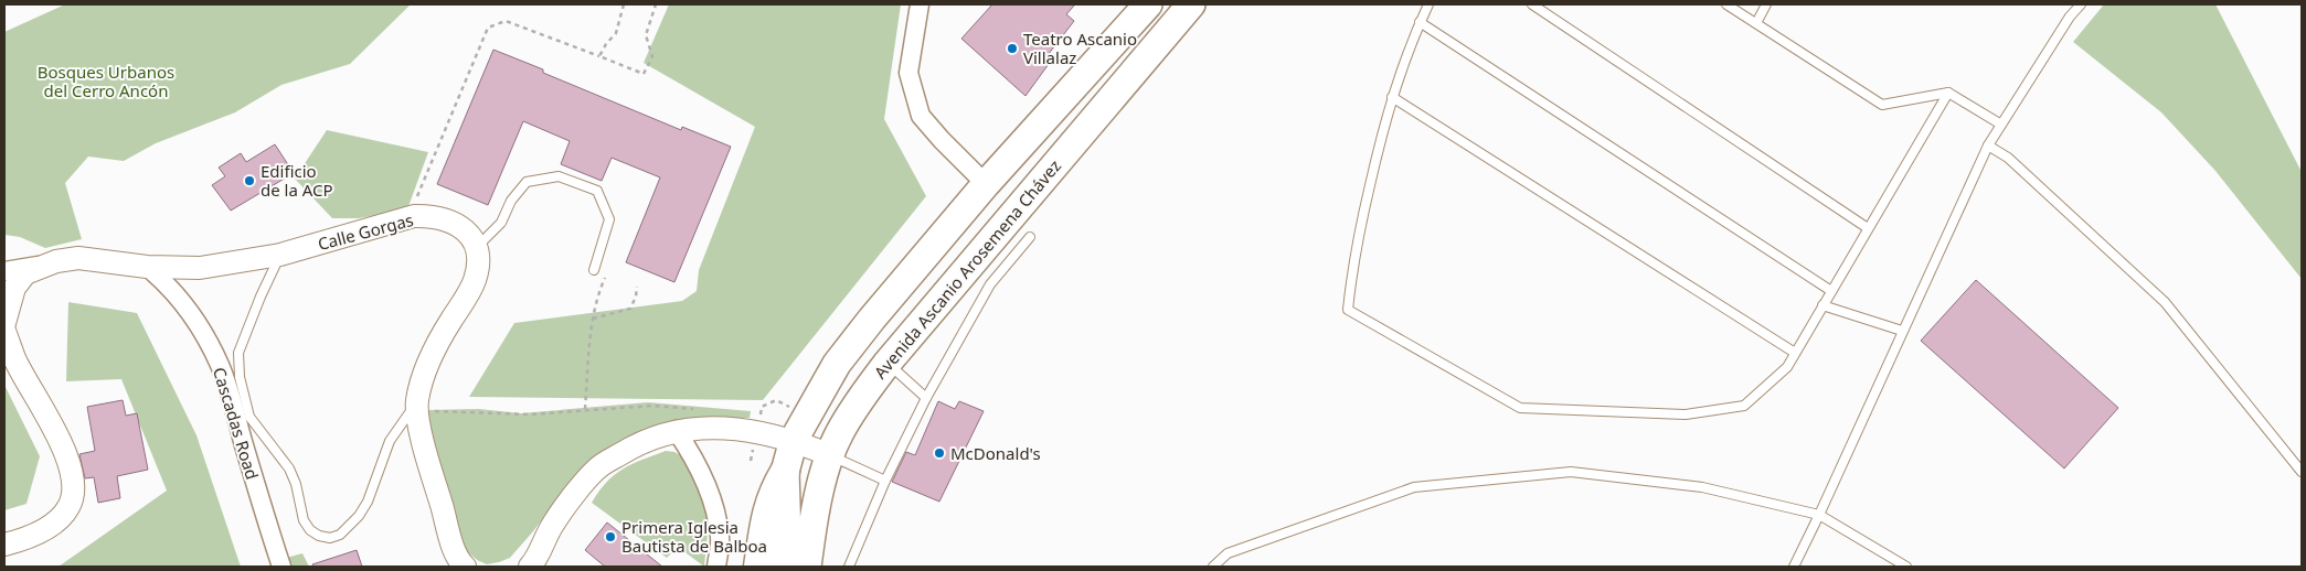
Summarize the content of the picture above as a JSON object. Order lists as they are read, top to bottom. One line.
{"streets":{"main road":["Avenida Ascanio Arosemena Chávez"],"street":["Calle Gorgas","Cascadas Road"]},"crossings":[["Calle Gorgas","Cascadas Road"]],"parks":["Bosques Urbanos del Cerro Ancón"],"places":["Teatro Ascanio Villalaz","Edificio de la ACP","McDonald's","Primera Iglesia Bautista de Balboa"]}
